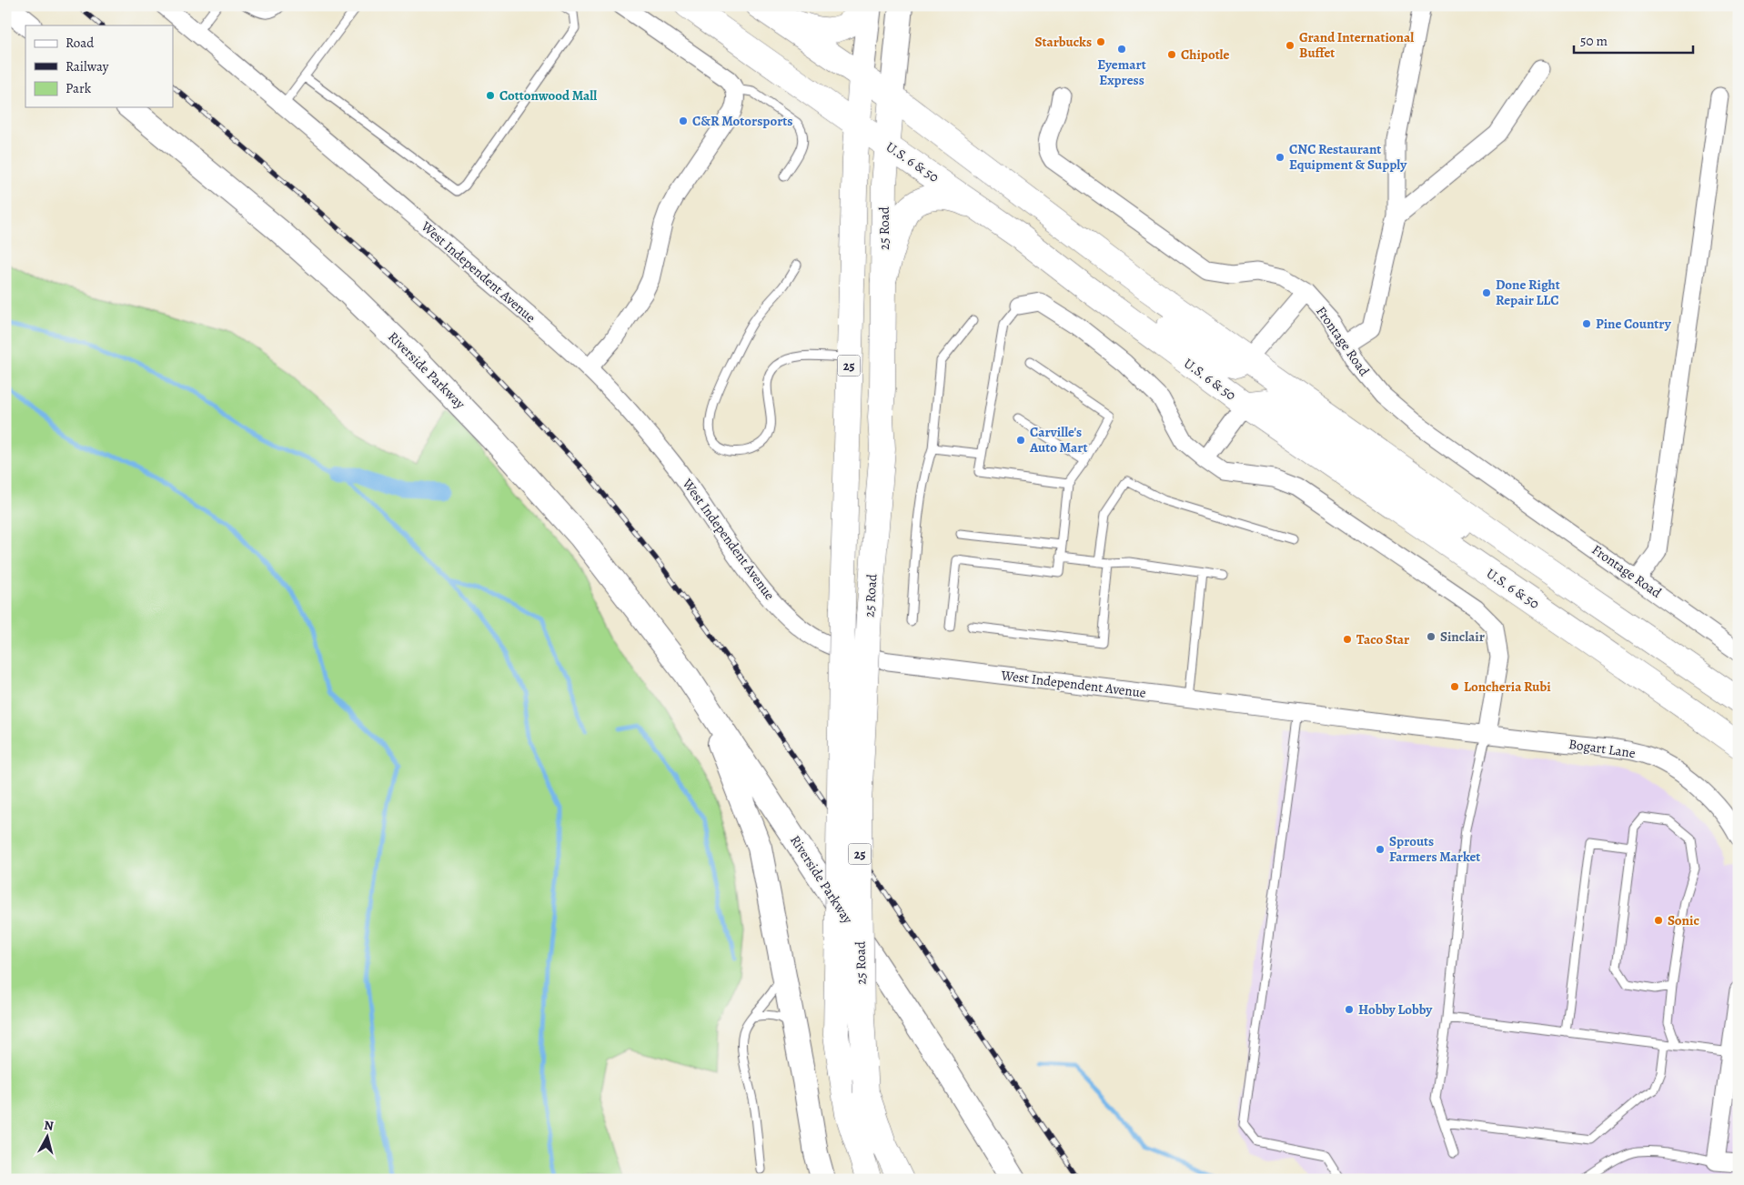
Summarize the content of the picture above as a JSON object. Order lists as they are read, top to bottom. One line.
{"streets":{"main road":["U.S. 6 & 50","25 Road","25","Riverside Parkway"],"street":["West Independent Avenue","Frontage Road","Bogart Lane"]},"crossings":[["U.S. 6 & 50","25 Road"],["West Independent Avenue","Bogart Lane"]],"places":["Starbucks","Grand International Buffet","Eyemart Express","Chipotle","Cottonwood Mall","C&R Motorsports","CNC Restaurant Equipment & Supply","Done Right Repair LLC","Pine Country","Carville's Auto Mart","Sinclair","Taco Star","Loncheria Rubi","Sprouts Farmers Market","Sonic","Hobby Lobby"],"legend":["Road","Railway","Park"],"scale_bar":"50 m","north":"top"}
